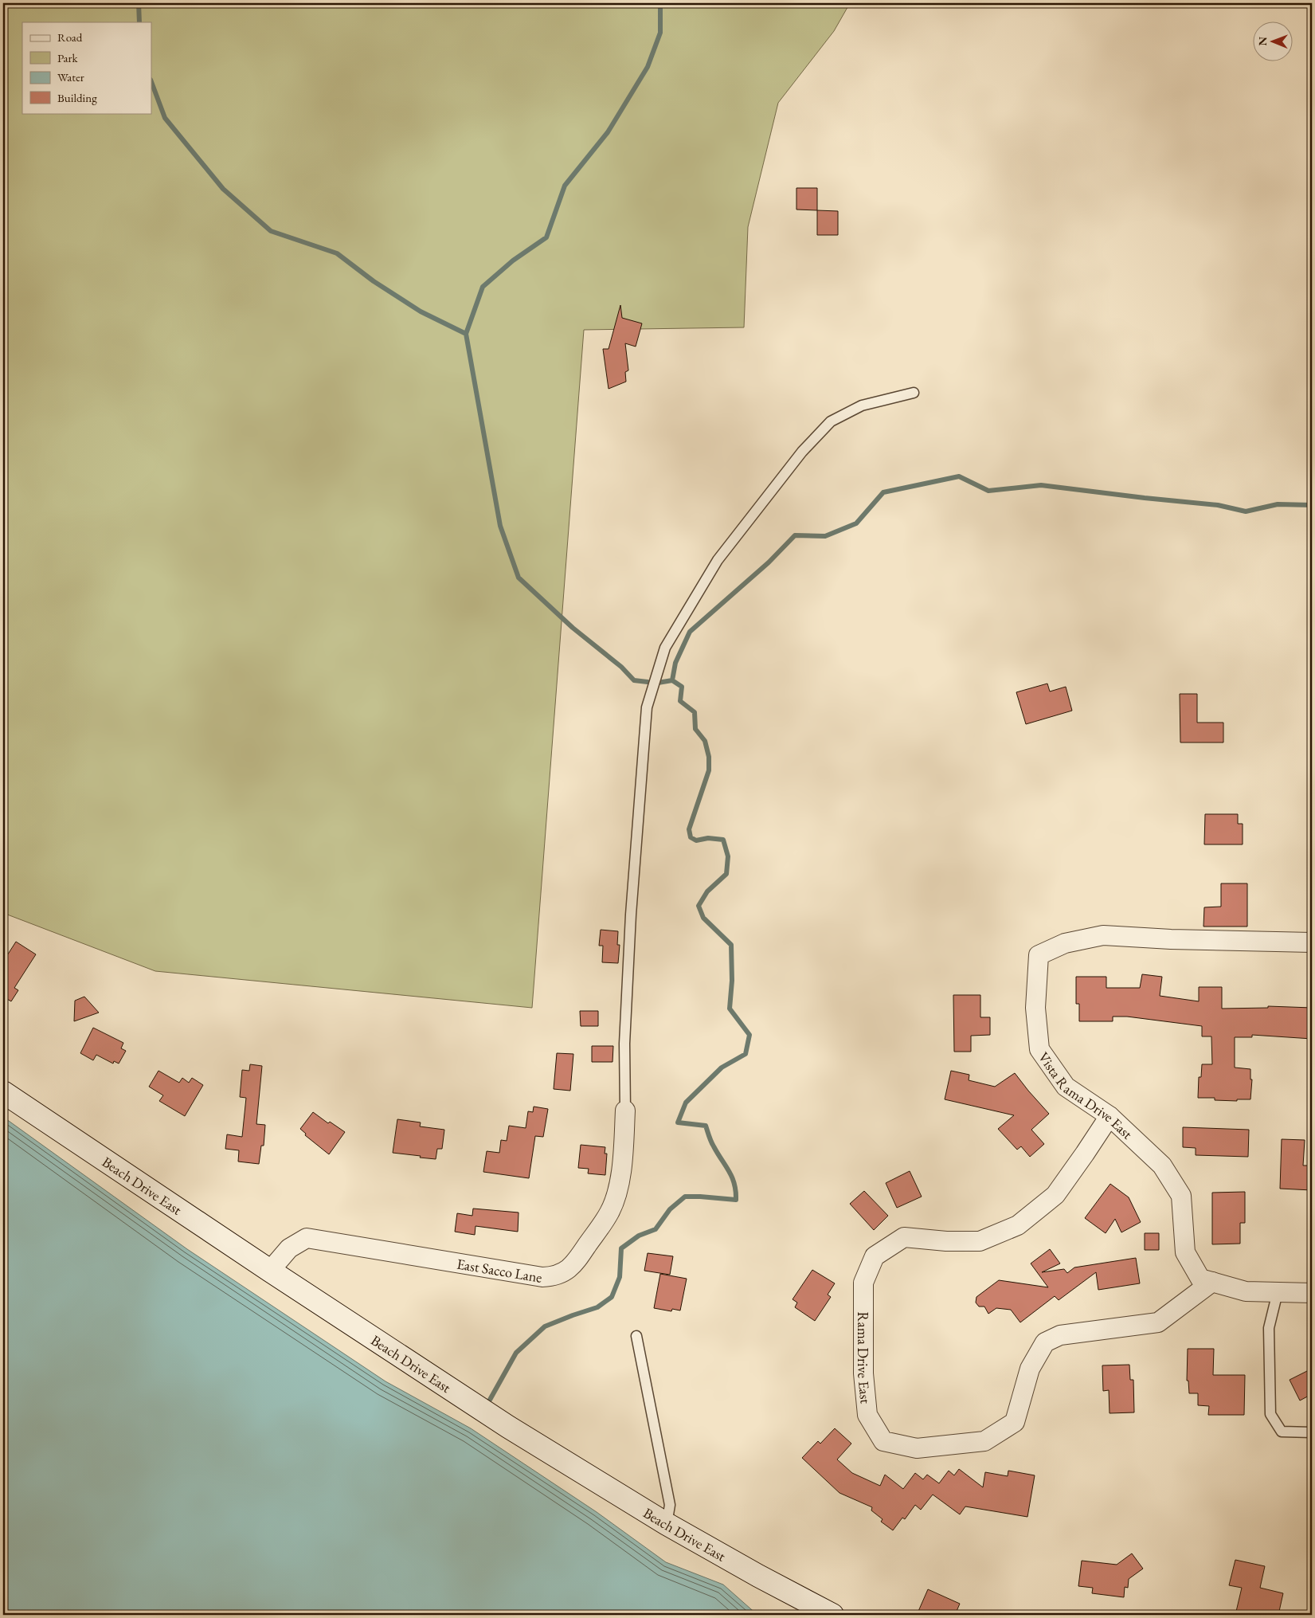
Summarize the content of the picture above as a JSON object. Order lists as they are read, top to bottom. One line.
{"streets":{"main road":["Beach Drive East"],"street":["Vista Rama Drive East","East Sacco Lane","Rama Drive East"]},"crossings":[["Vista Rama Drive East","Rama Drive East"],["Beach Drive East","East Sacco Lane"]],"legend":["Road","Park","Water","Building"],"north":"left"}
